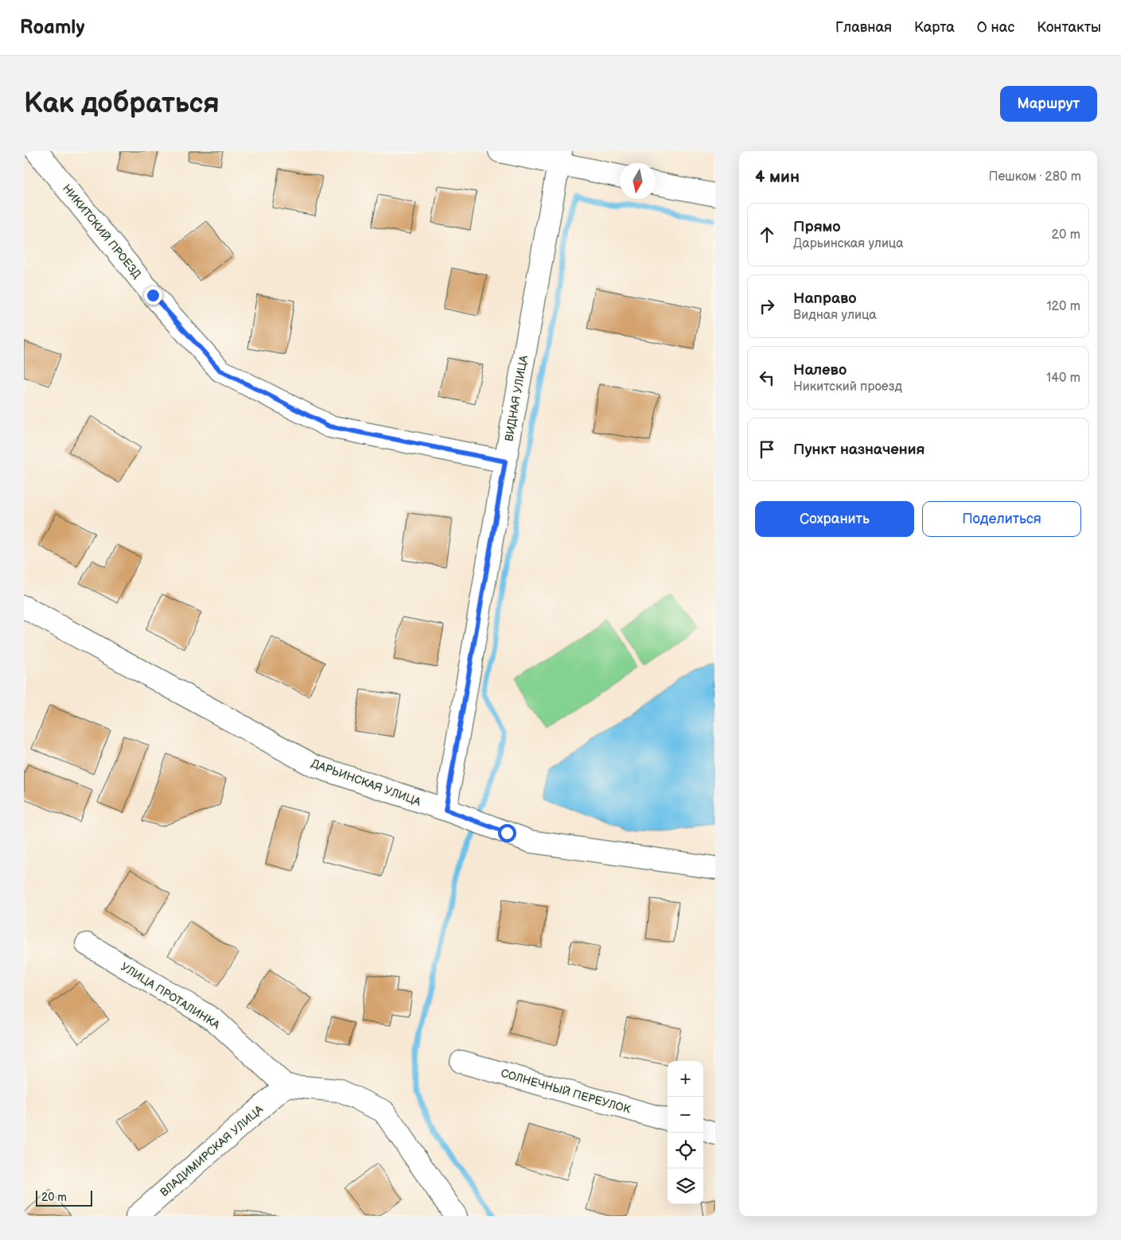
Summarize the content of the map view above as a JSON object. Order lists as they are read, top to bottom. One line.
{"streets":{"street":["НИКИТСКИЙ ПРОЕЗД","ВИДНАЯ УЛИЦА","ДАРЬИНСКАЯ УЛИЦА","УЛИЦА ПРОТАЛИНКА","СОЛНЕЧНЫЙ ПЕРЕУЛОК","ВЛАДИМИРСКАЯ УЛИЦА"]},"crossings":[["НИКИТСКИЙ ПРОЕЗД","ВИДНАЯ УЛИЦА"],["ВИДНАЯ УЛИЦА","ДАРЬИНСКАЯ УЛИЦА"],["УЛИЦА ПРОТАЛИНКА","ВЛАДИМИРСКАЯ УЛИЦА"]],"scale_bar":"20 m","north":"bottom","page":{"header":"Roamly","nav":["Главная","Карта","О нас","Контакты"],"buttons":["Маршрут",["Сохранить","Поделиться"]],"title":"Как добраться","heading":["4 мин","Пешком · 280 m"],"list":[["Прямо","Дарьинская улица","20 m"],["Направо","Видная улица","120 m"],["Налево","Никитский проезд","140 m"],"Пункт назначения"],"map_buttons":["+","−"],"scale":"20 m"}}
